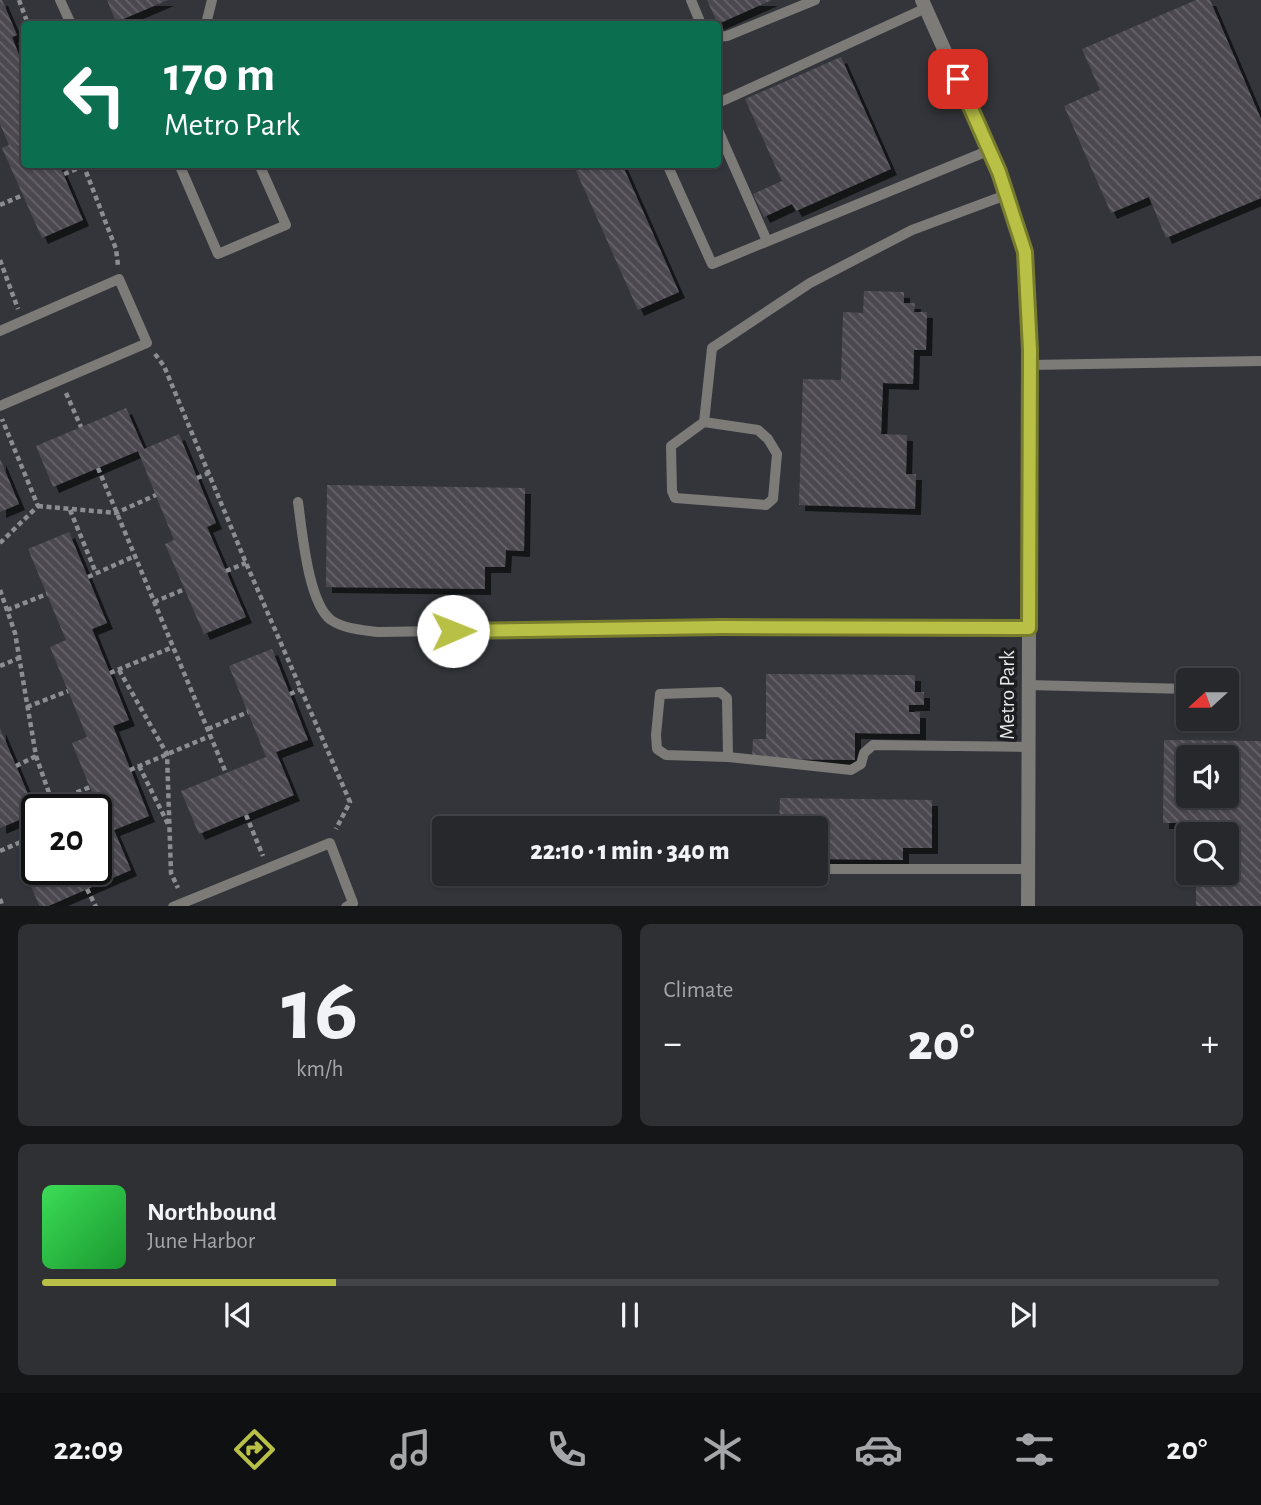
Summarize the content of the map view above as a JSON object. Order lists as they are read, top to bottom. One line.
{"streets":{"street":["Metro Park"]},"north":"left","page":{"turn":["170 m","Metro Park"],"limit":"20","trip":"22:10 · 1 min · 340 m","tile":[["16","km/h"],"Climate"],"heat":["−","20°","+"],"song":["Northbound","June Harbor"],"tabs":["22:09","20°"]}}
